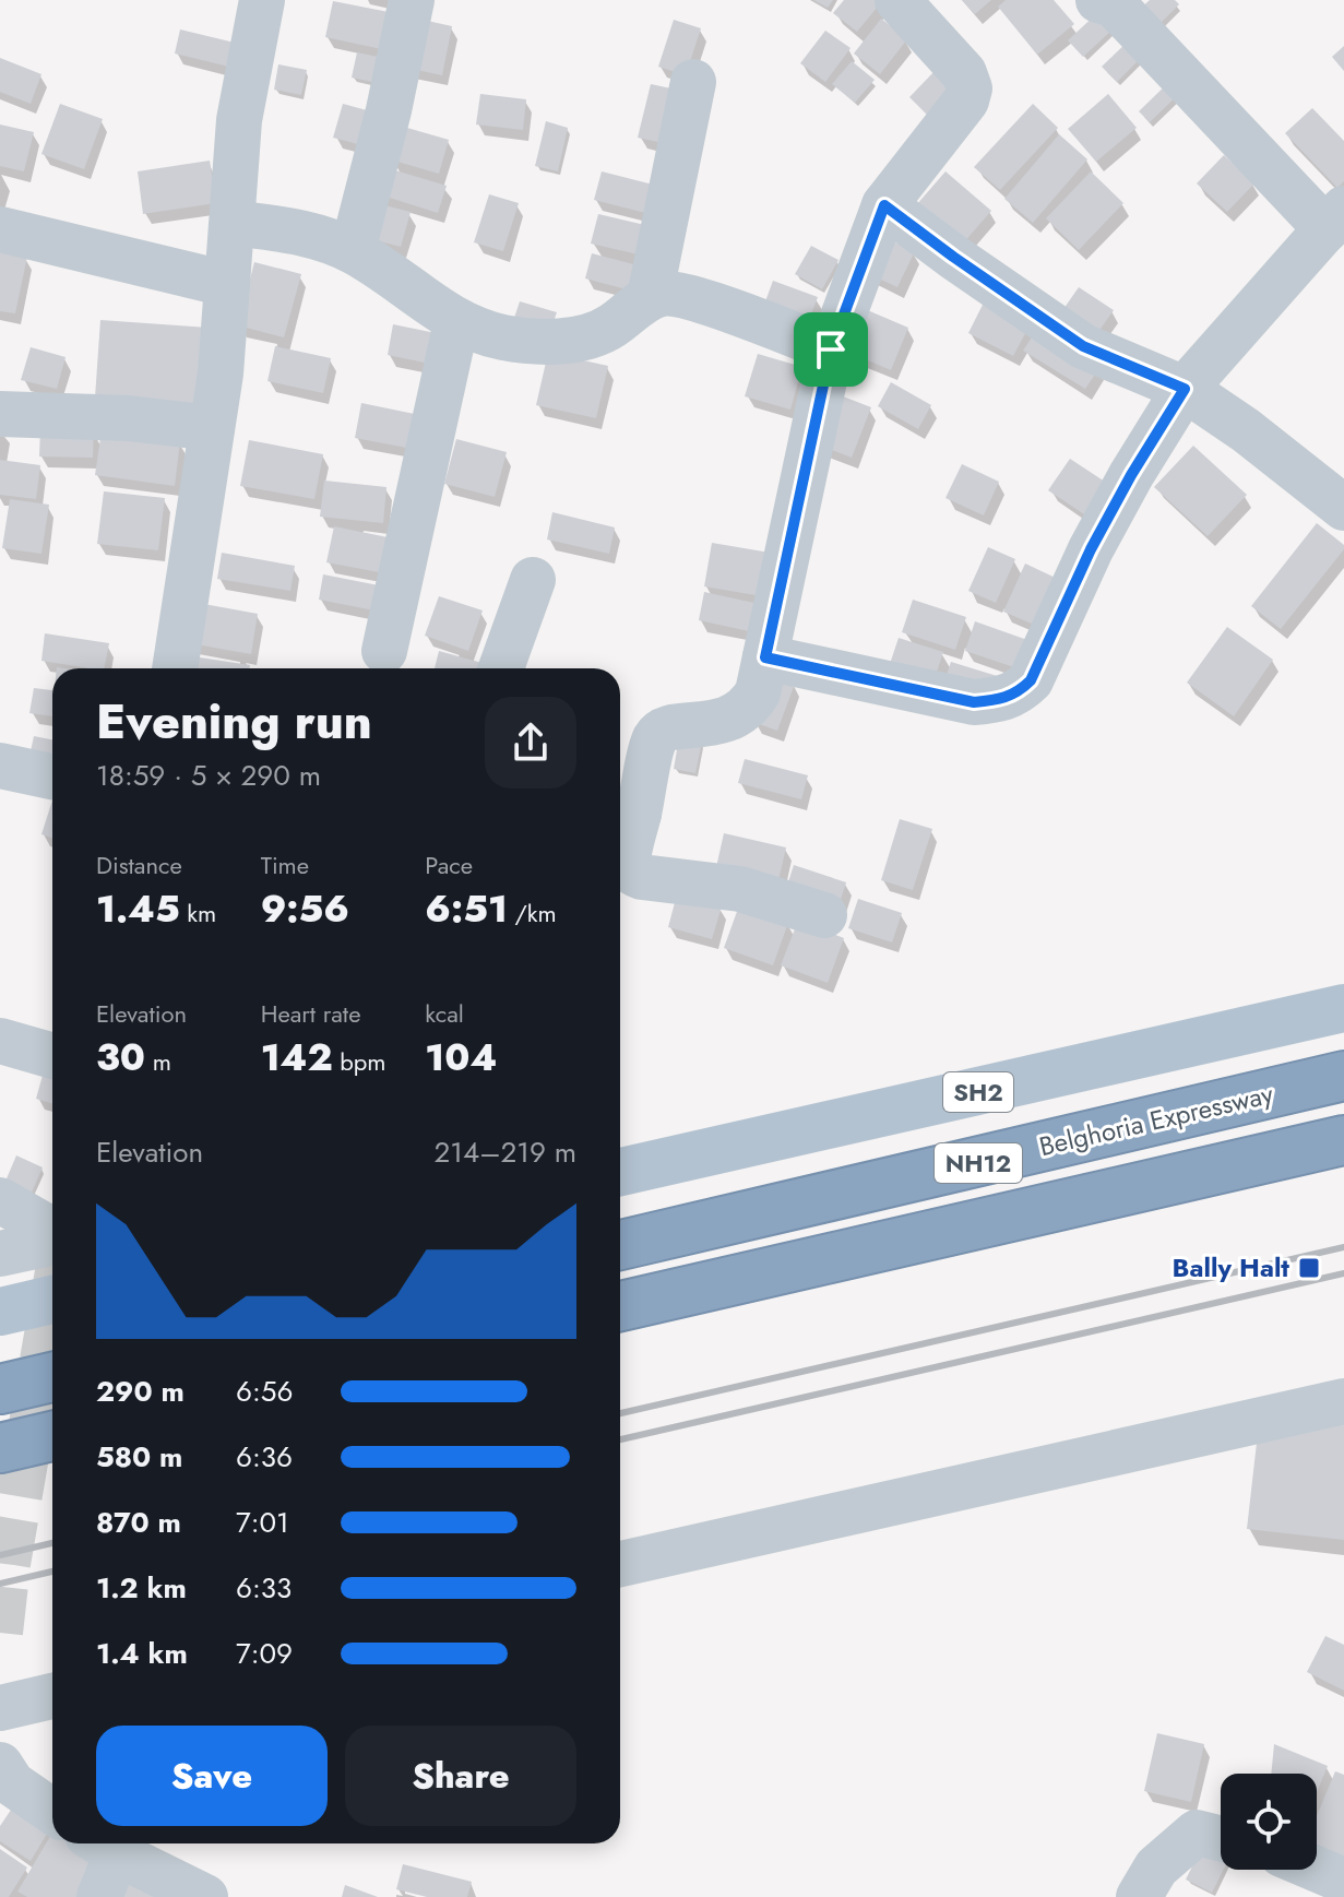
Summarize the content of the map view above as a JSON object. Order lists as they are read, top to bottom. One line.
{"streets":{"highway":["Belghoria Expressway","NH12"],"main road":["SH2"]},"places":{"transit":["Bally Halt"]},"page":{"heading":["Evening run","18:59 · 5 × 290 m"],"stats":[["Distance","1.45 km"],["Time","9:56"],["Pace","6:51 /km"],["Elevation","30 m"],["Heart rate","142 bpm"],["kcal","104"]],"chart":["Elevation","214–219 m"],"list":[{"name":"290 m","note":"6:56"},{"name":"580 m","note":"6:36"},{"name":"870 m","note":"7:01"},{"name":"1.2 km","note":"6:33"},{"name":"1.4 km","note":"7:09"}],"buttons":["Save","Share"]}}
